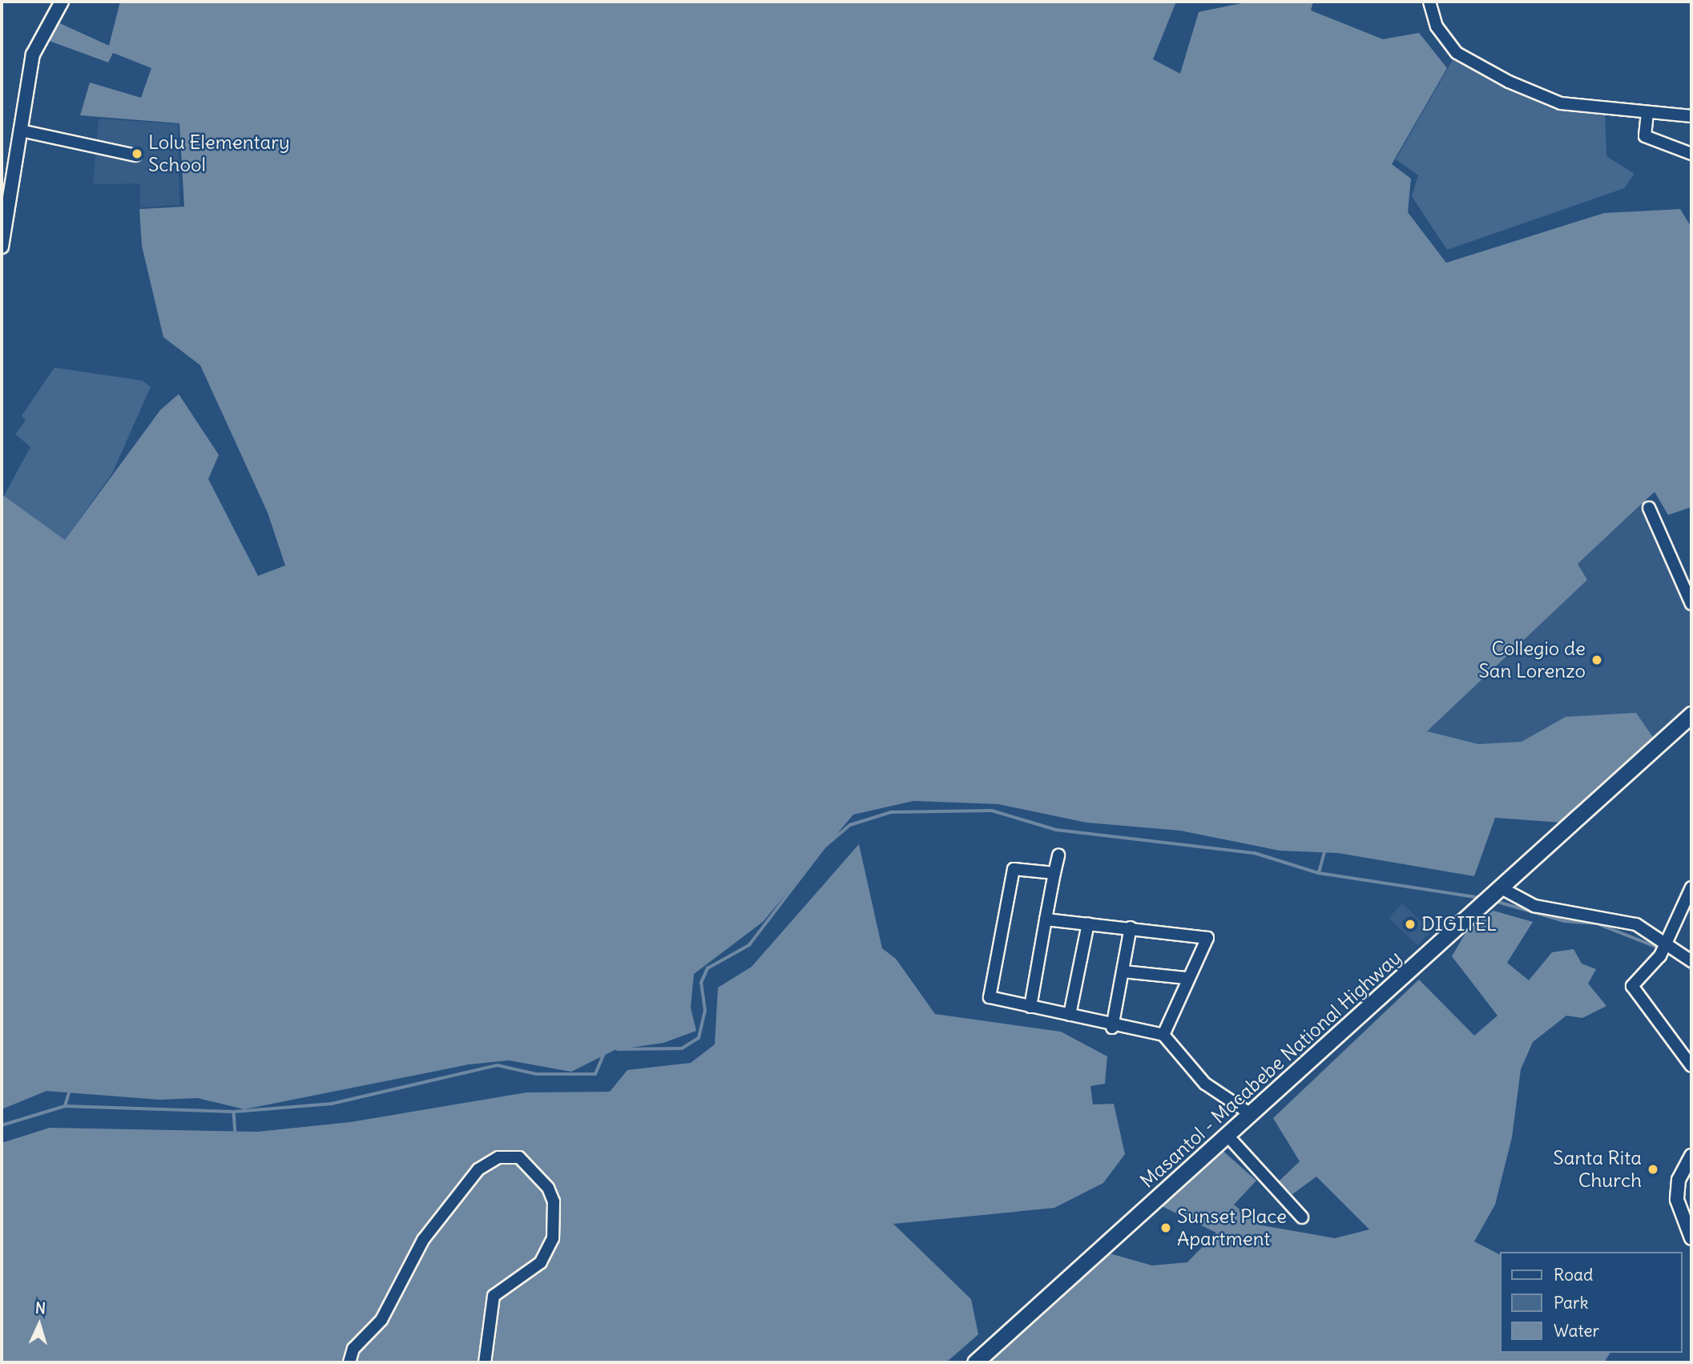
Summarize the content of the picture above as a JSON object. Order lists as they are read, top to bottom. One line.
{"streets":{"main road":["Masantol - Macabebe National Highway"]},"places":["Lolu Elementary School","Collegio de San Lorenzo","DIGITEL","Santa Rita Church","Sunset Place Apartment"],"legend":["Road","Park","Water"],"north":"top"}
